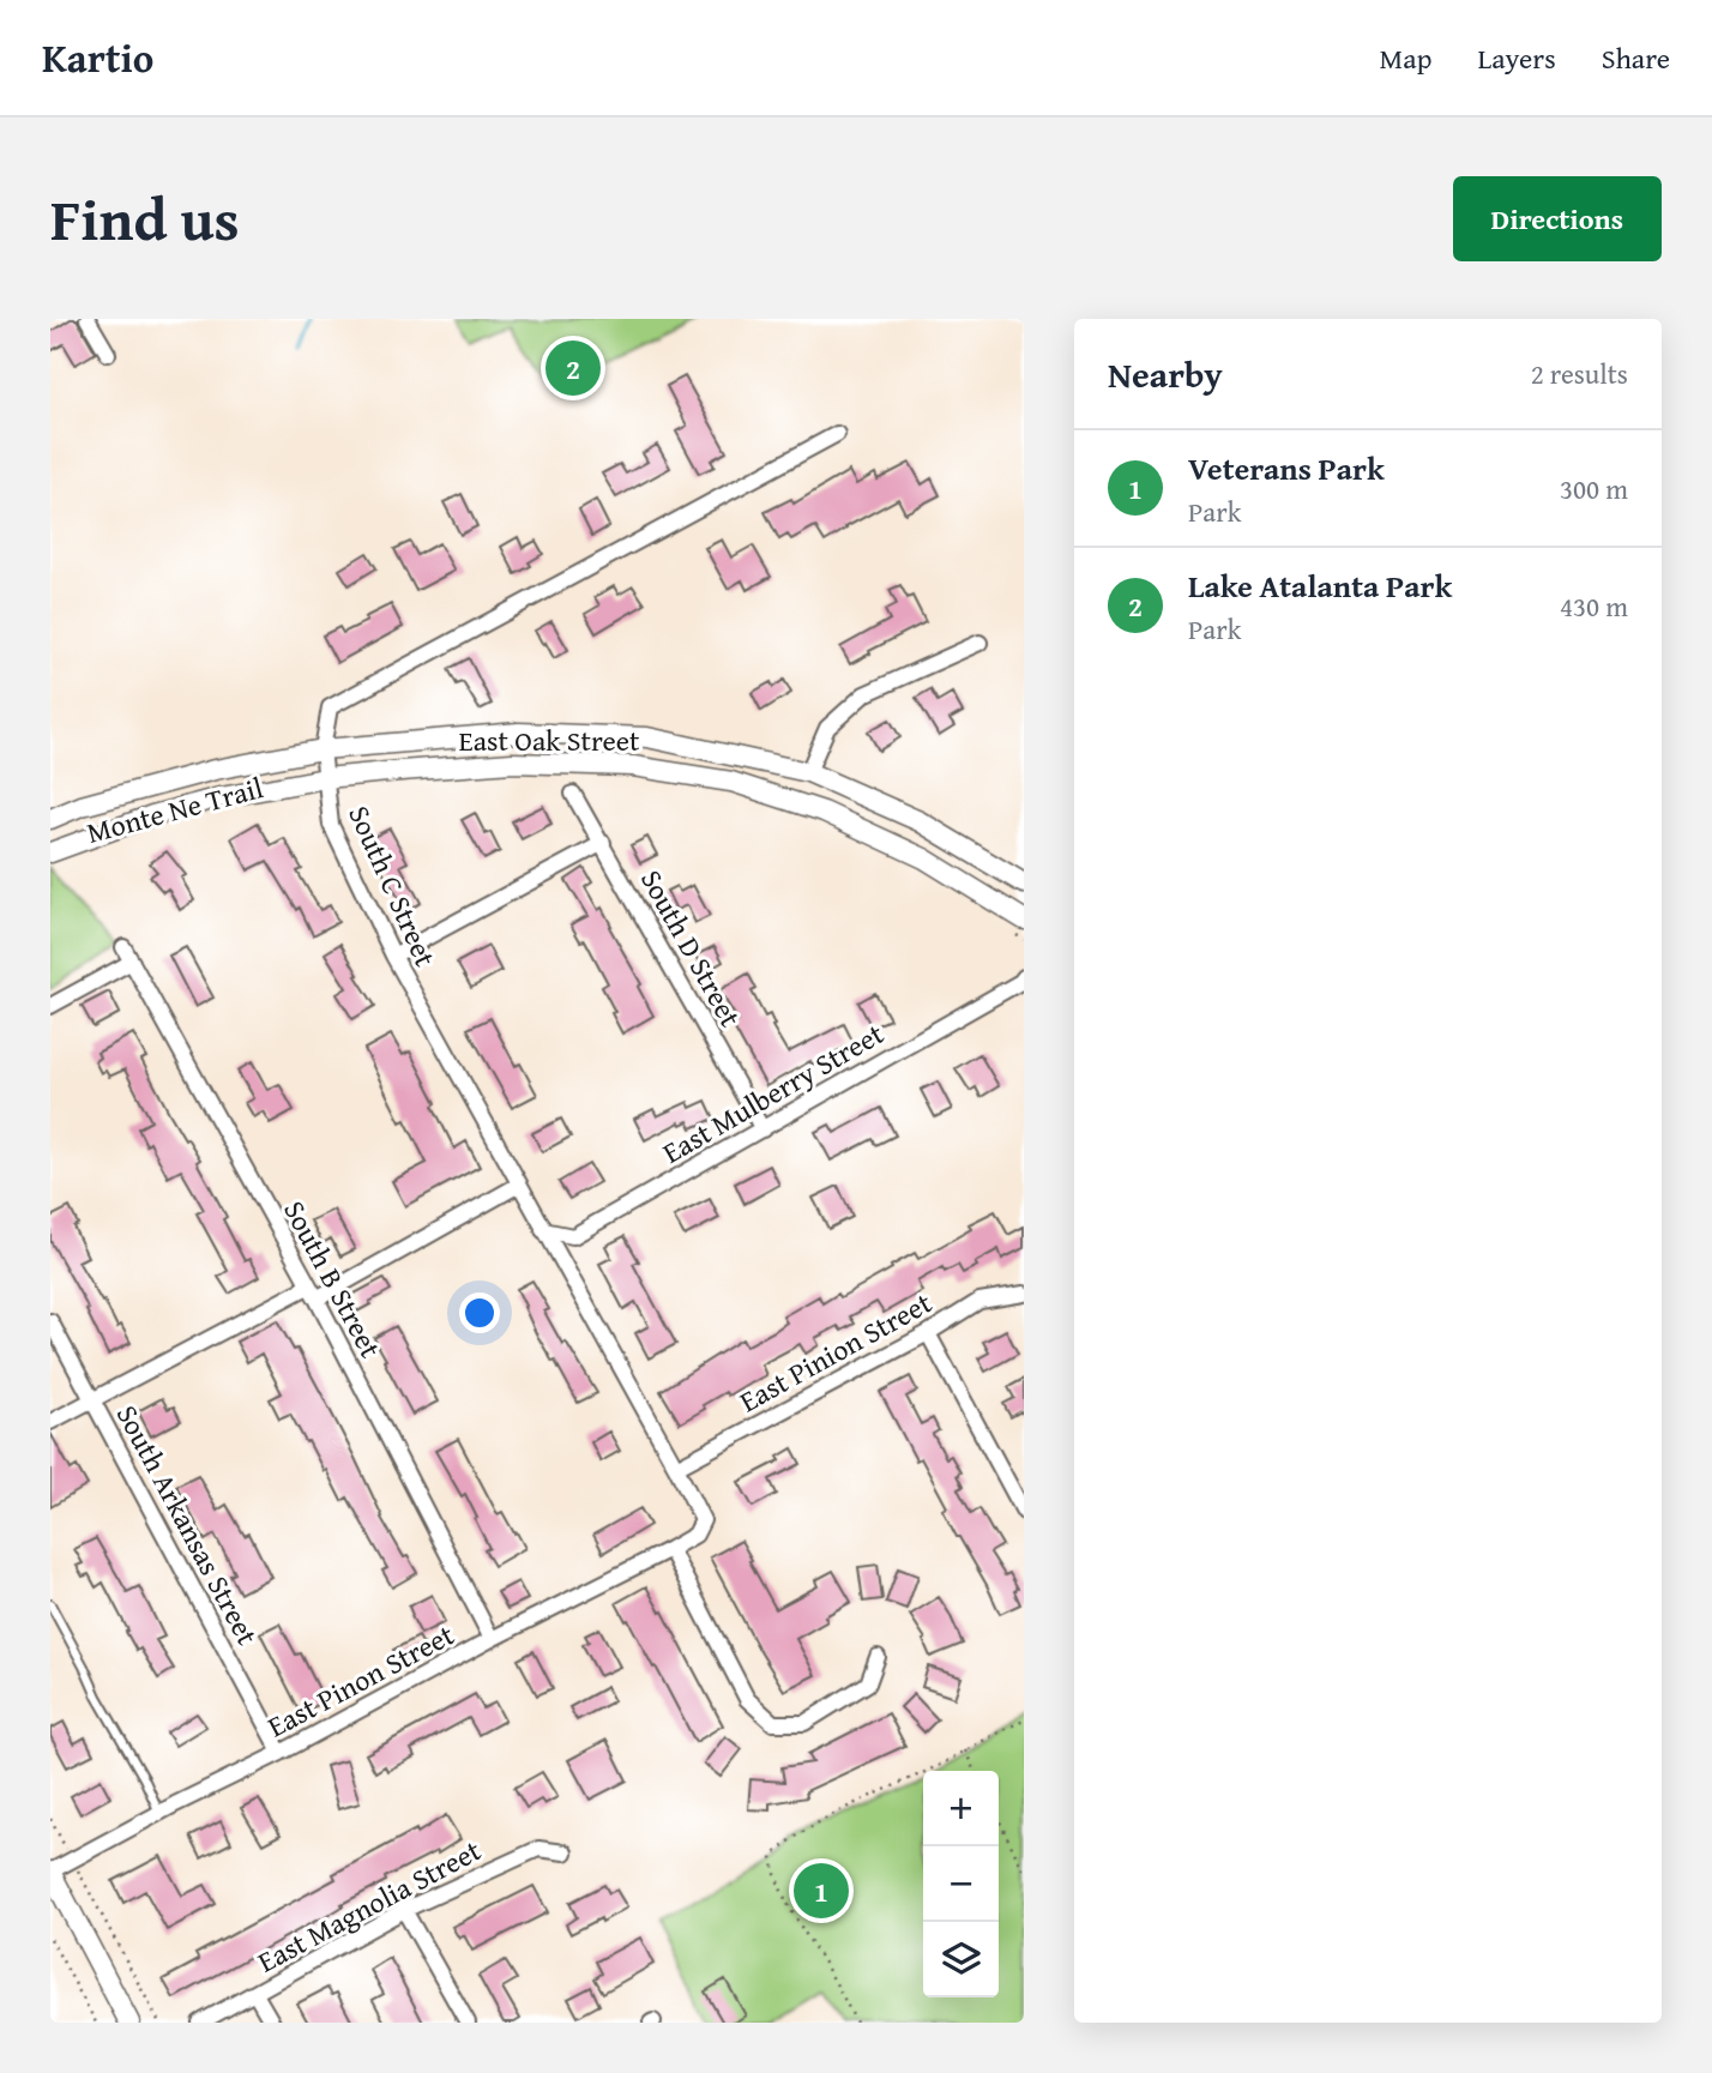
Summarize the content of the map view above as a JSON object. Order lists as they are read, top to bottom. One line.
{"streets":{"street":["East Oak Street","South C Street","South D Street","East Mulberry Street","South B Street","East Pinion Street","South Arkansas Street","East Pinon Street","East Magnolia Street"]},"crossings":[["East Oak Street","South C Street"],["South C Street","East Mulberry Street"],["South C Street","East Pinion Street"],["South C Street","East Pinon Street"],["South D Street","East Mulberry Street"],["South B Street","East Pinon Street"],["South Arkansas Street","East Pinon Street"]],"page":{"header":"Kartio","nav":["Map","Layers","Share"],"title":"Find us","buttons":"Directions","heading":["Nearby","2 results"],"pins":["2","1"],"list":[{"mark":"1","name":"Veterans Park","note":"Park","value":"300 m"},{"mark":"2","name":"Lake Atalanta Park","note":"Park","value":"430 m"}],"map_buttons":["+","−"]}}
